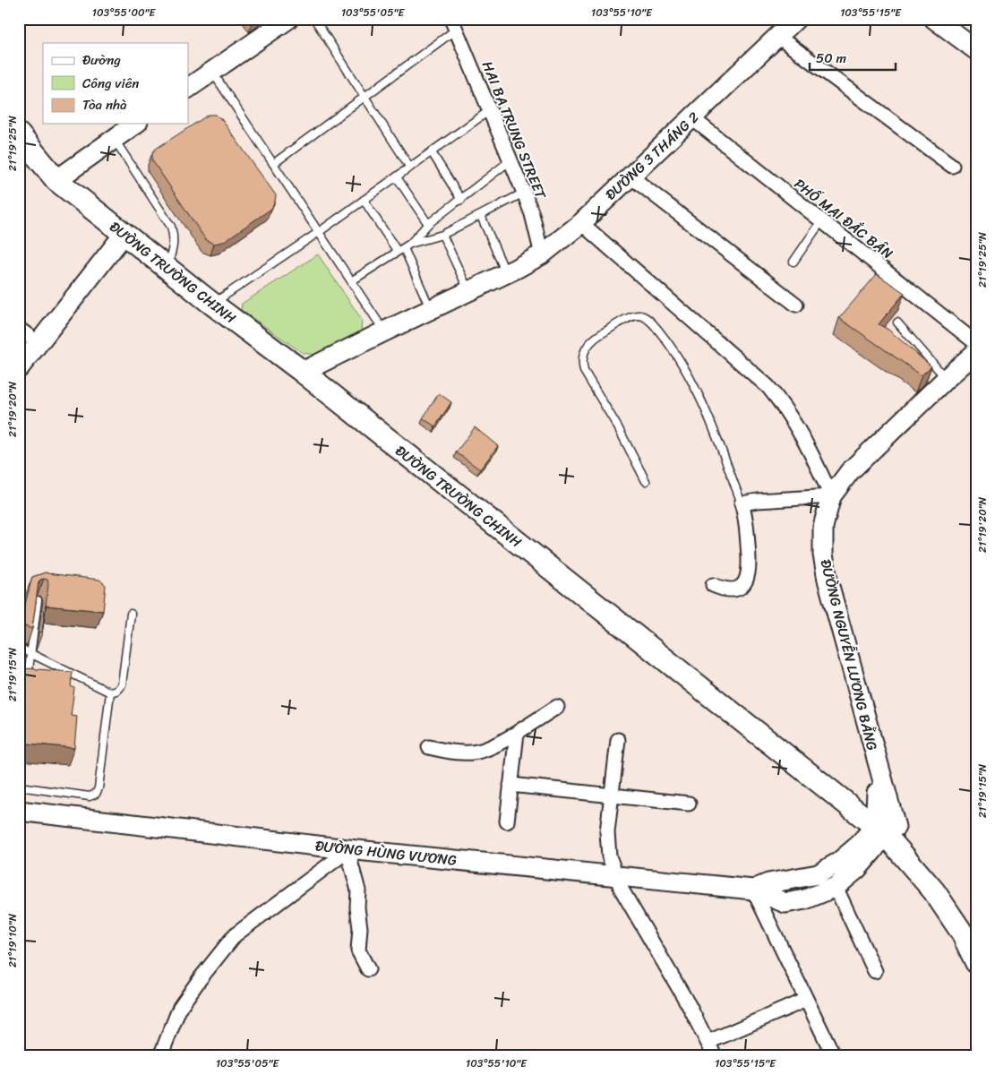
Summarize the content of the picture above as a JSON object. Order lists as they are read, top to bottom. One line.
{"streets":{"main road":["ĐƯỜNG TRƯỜNG CHINH"],"street":["HAI BA TRUNG STREET","ĐƯỜNG 3 THÁNG 2","PHỐ MAI ĐẮC BÂN","ĐƯỜNG NGUYỄN LƯƠNG BẰNG","ĐƯỜNG HÙNG VƯƠNG"]},"crossings":[["HAI BA TRUNG STREET","ĐƯỜNG 3 THÁNG 2"],["ĐƯỜNG 3 THÁNG 2","PHỐ MAI ĐẮC BÂN"],["ĐƯỜNG 3 THÁNG 2","ĐƯỜNG TRƯỜNG CHINH"],["ĐƯỜNG TRƯỜNG CHINH","ĐƯỜNG NGUYỄN LƯƠNG BẰNG"],["ĐƯỜNG TRƯỜNG CHINH","ĐƯỜNG HÙNG VƯƠNG"],["ĐƯỜNG NGUYỄN LƯƠNG BẰNG","ĐƯỜNG HÙNG VƯƠNG"]],"legend":["Đường","Công viên","Tòa nhà"],"scale_bar":"50 m","coordinates":["103°55'00\"E","103°55'05\"E","103°55'10\"E","103°55'15\"E","21°19'25\"N","21°19'20\"N","21°19'15\"N","21°19'10\"N"]}
